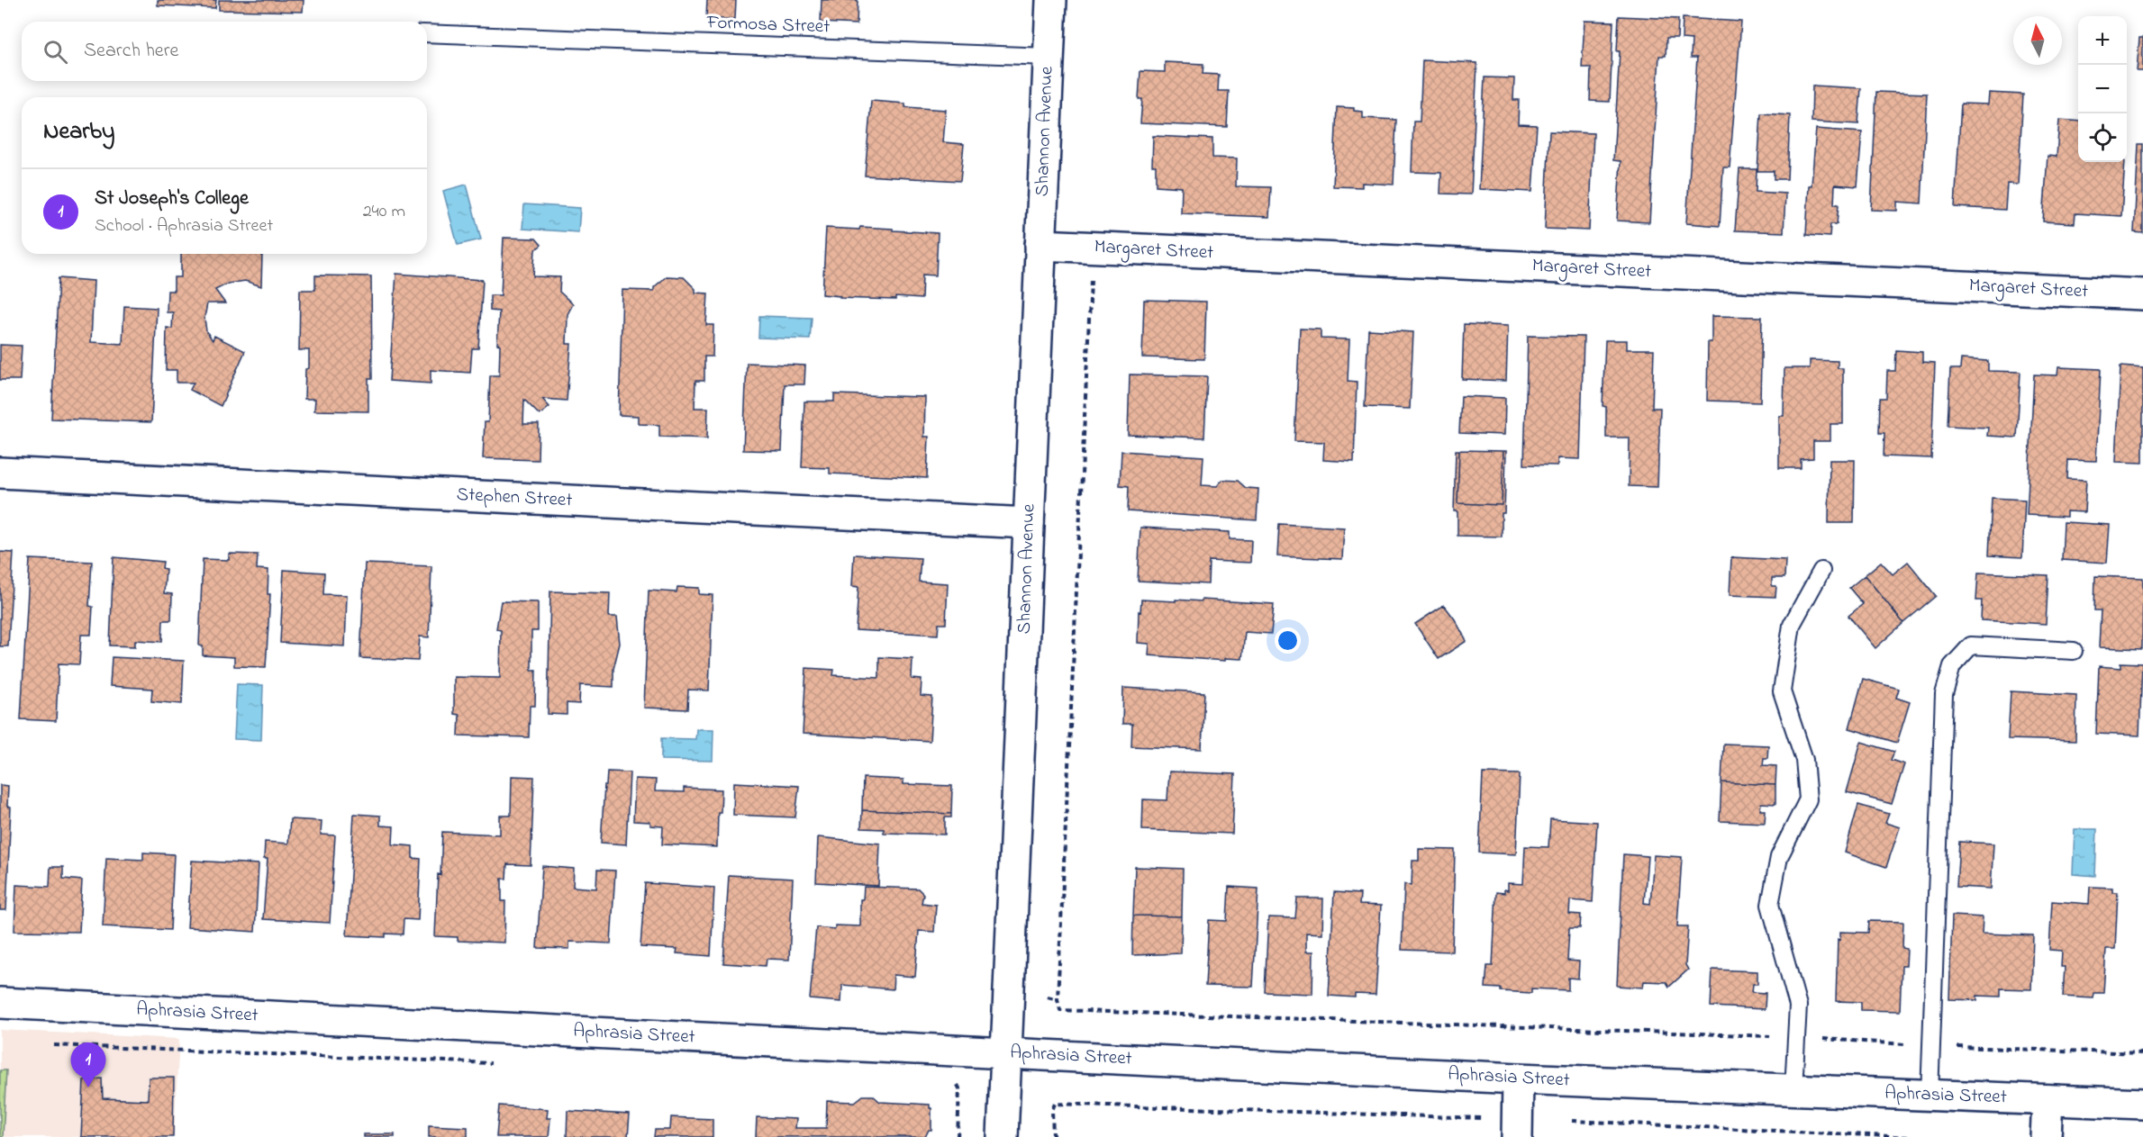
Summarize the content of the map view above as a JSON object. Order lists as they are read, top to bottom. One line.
{"streets":{"street":["Shannon Avenue","Margaret Street","Stephen Street","Aphrasia Street"],"lane":["Formosa Street"]},"crossings":[["Formosa Street","Shannon Avenue"],["Shannon Avenue","Margaret Street"],["Shannon Avenue","Stephen Street"],["Shannon Avenue","Aphrasia Street"]],"north":"top","page":{"map_buttons":["+","−"],"search":"Search here","heading":"Nearby","list":[{"mark":"1","name":"St Joseph's College","note":"School · Aphrasia Street","value":"240 m"}],"pins":"1"}}
